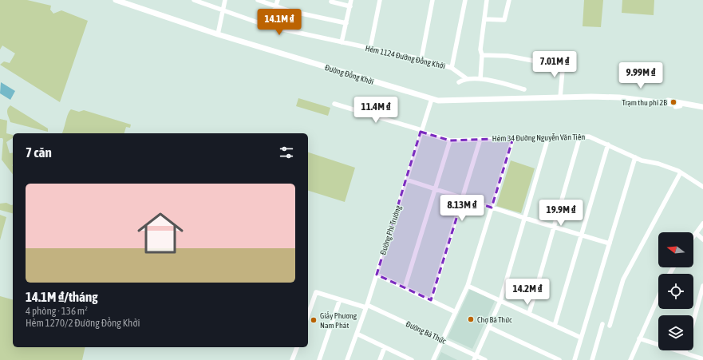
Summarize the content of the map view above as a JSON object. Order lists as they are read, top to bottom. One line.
{"streets":{"main road":["Đường Đồng Khởi"],"street":["Hẻm 1124 Đường Đồng Khởi","Hẻm 34 Đường Nguyễn Văn Tiên","Đường Phi Trường","Đường Bà Thức"]},"crossings":[["Đường Đồng Khởi","Đường Phi Trường"],["Hẻm 34 Đường Nguyễn Văn Tiên","Đường Phi Trường"],["Đường Phi Trường","Đường Bà Thức"]],"places":["Trạm thu phí 2B","Chợ Bà Thức","Giấy Phương Nam Phát"],"north":"left","page":{"price":["14.1M ₫","7.01M ₫","9.99M ₫","11.4M ₫","8.13M ₫","19.9M ₫","14.2M ₫"],"heading":"7 căn","list":[{"name":"14.1M ₫/tháng","note":"4 phòng · 136 m² · Hẻm 1270/2 Đường Đồng Khởi"}]}}
